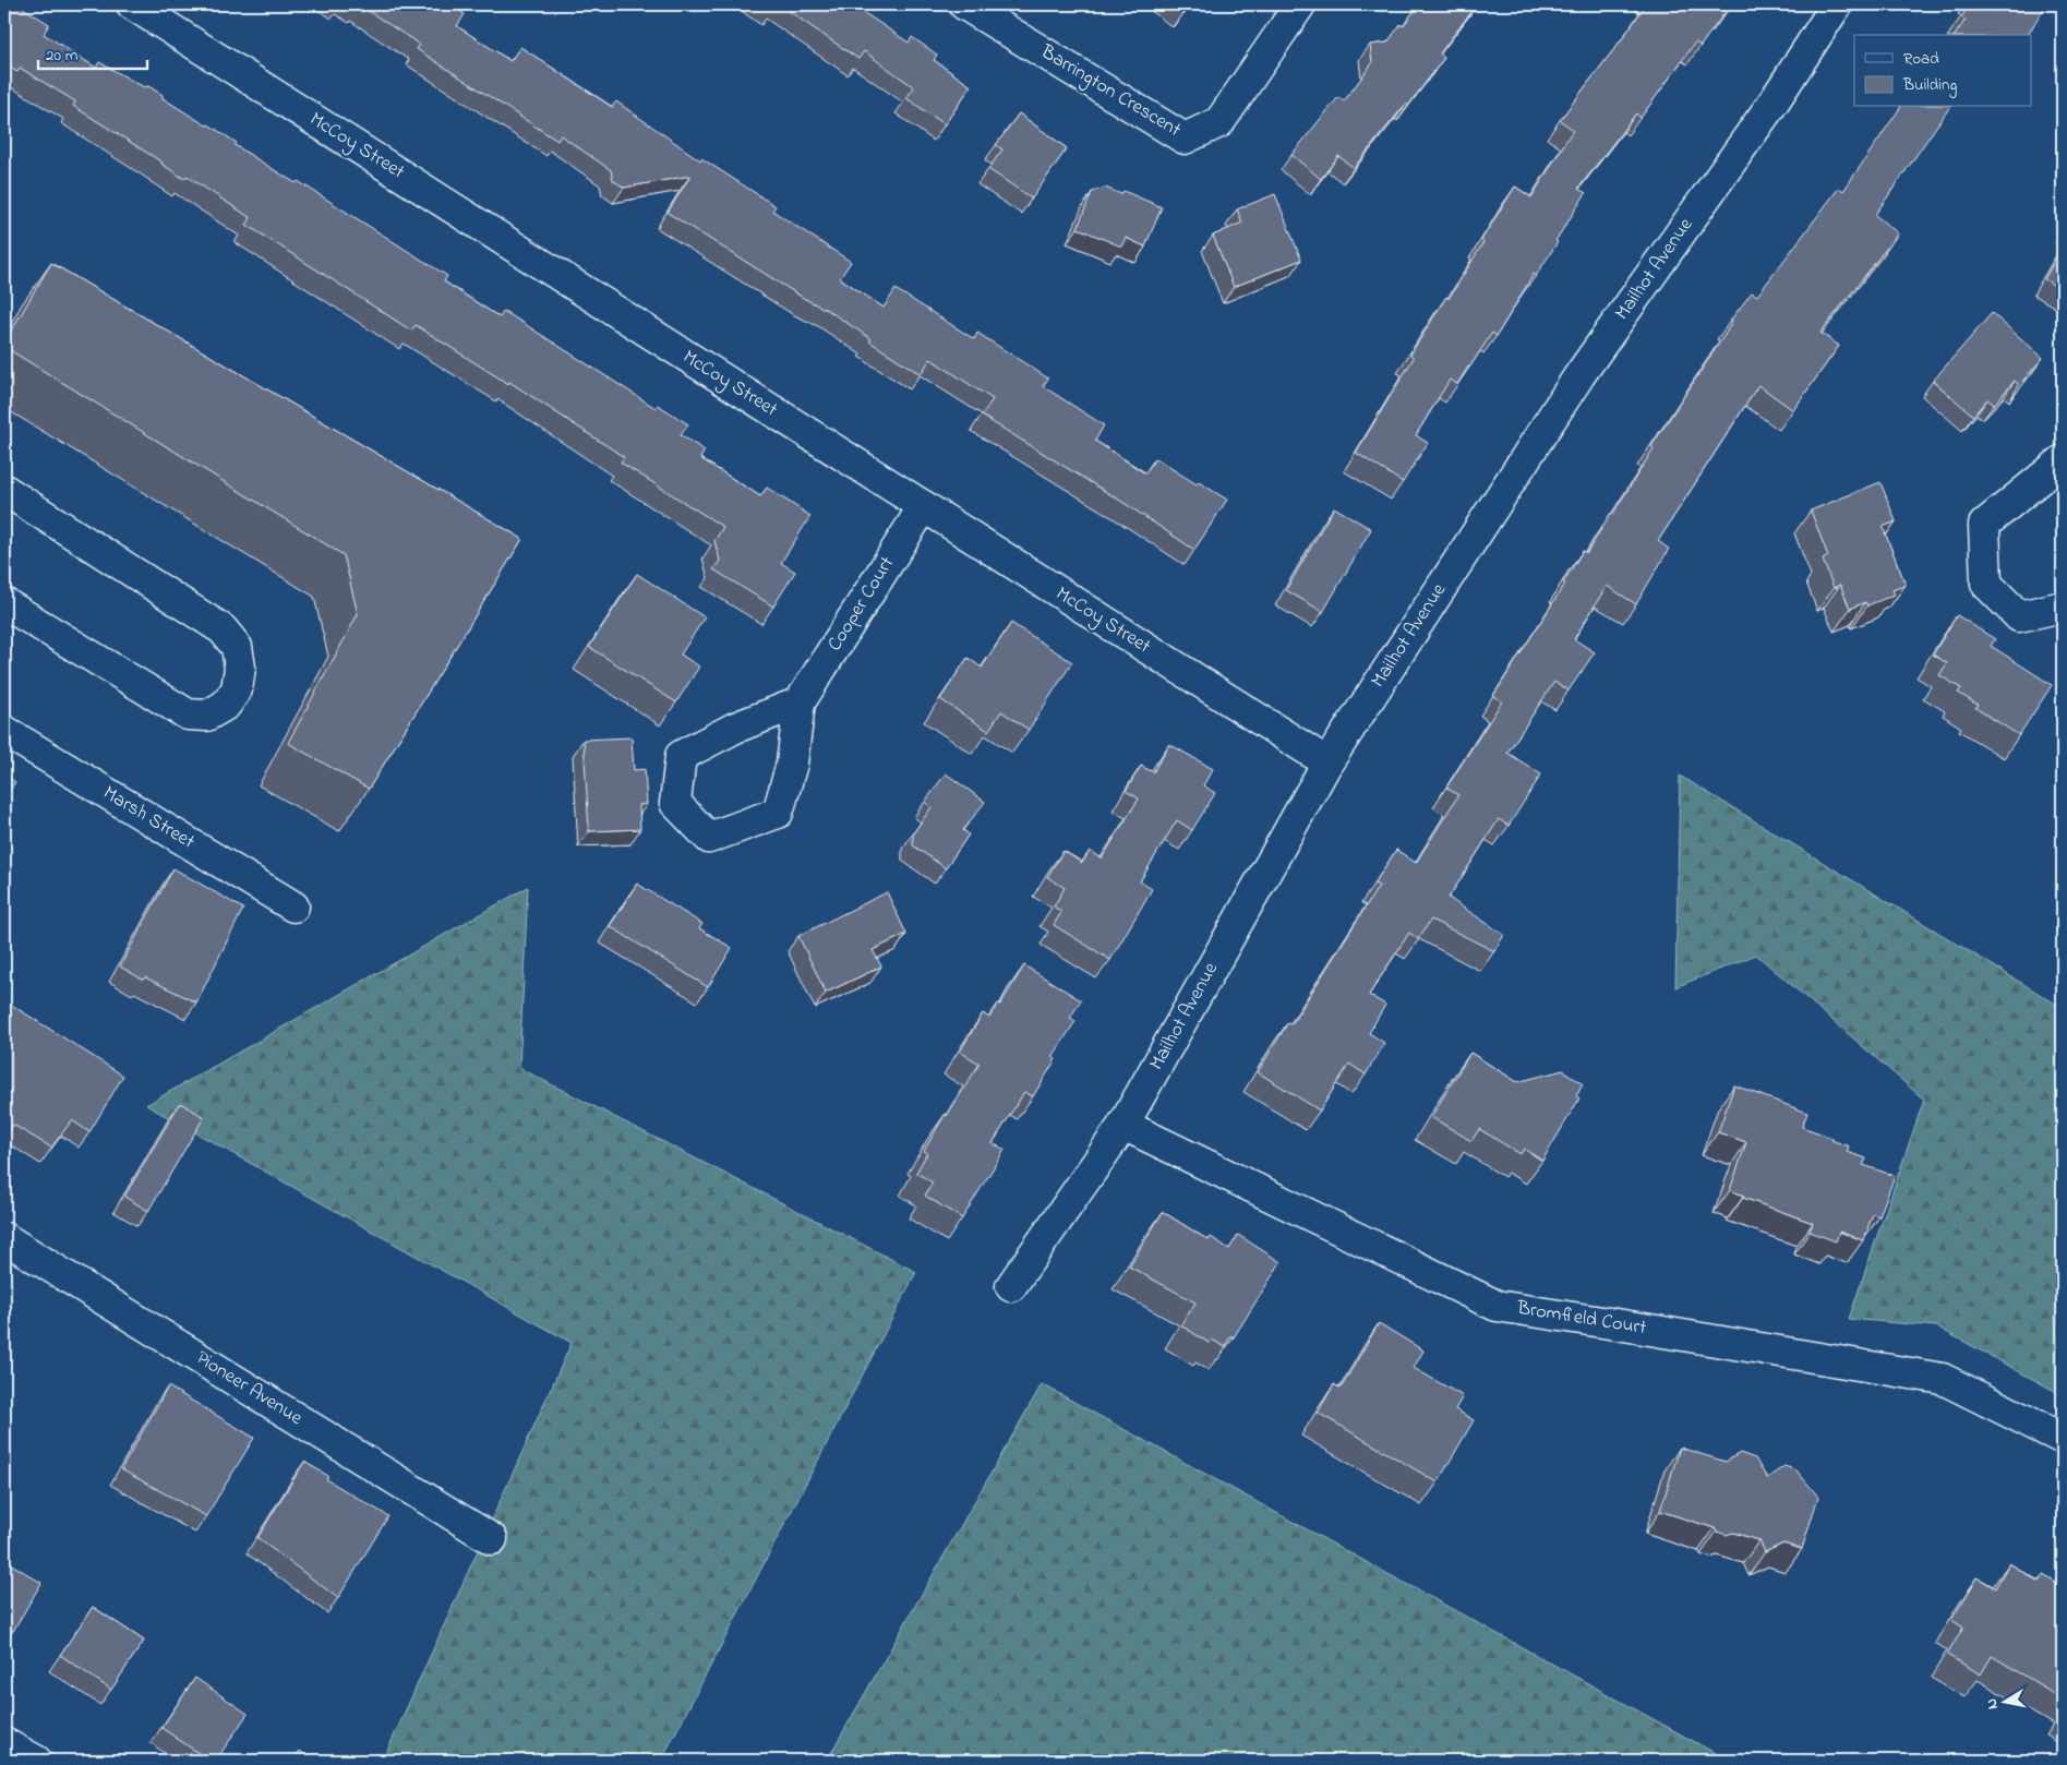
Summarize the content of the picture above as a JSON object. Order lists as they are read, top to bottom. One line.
{"streets":{"street":["Barrington Crescent","McCoy Street","Mailhot Avenue","Cooper Court","Marsh Street","Bromfield Court","Pioneer Avenue"]},"crossings":[["McCoy Street","Mailhot Avenue"],["McCoy Street","Cooper Court"],["Mailhot Avenue","Bromfield Court"]],"legend":["Road","Building"],"scale_bar":"20 m","north":"left"}
